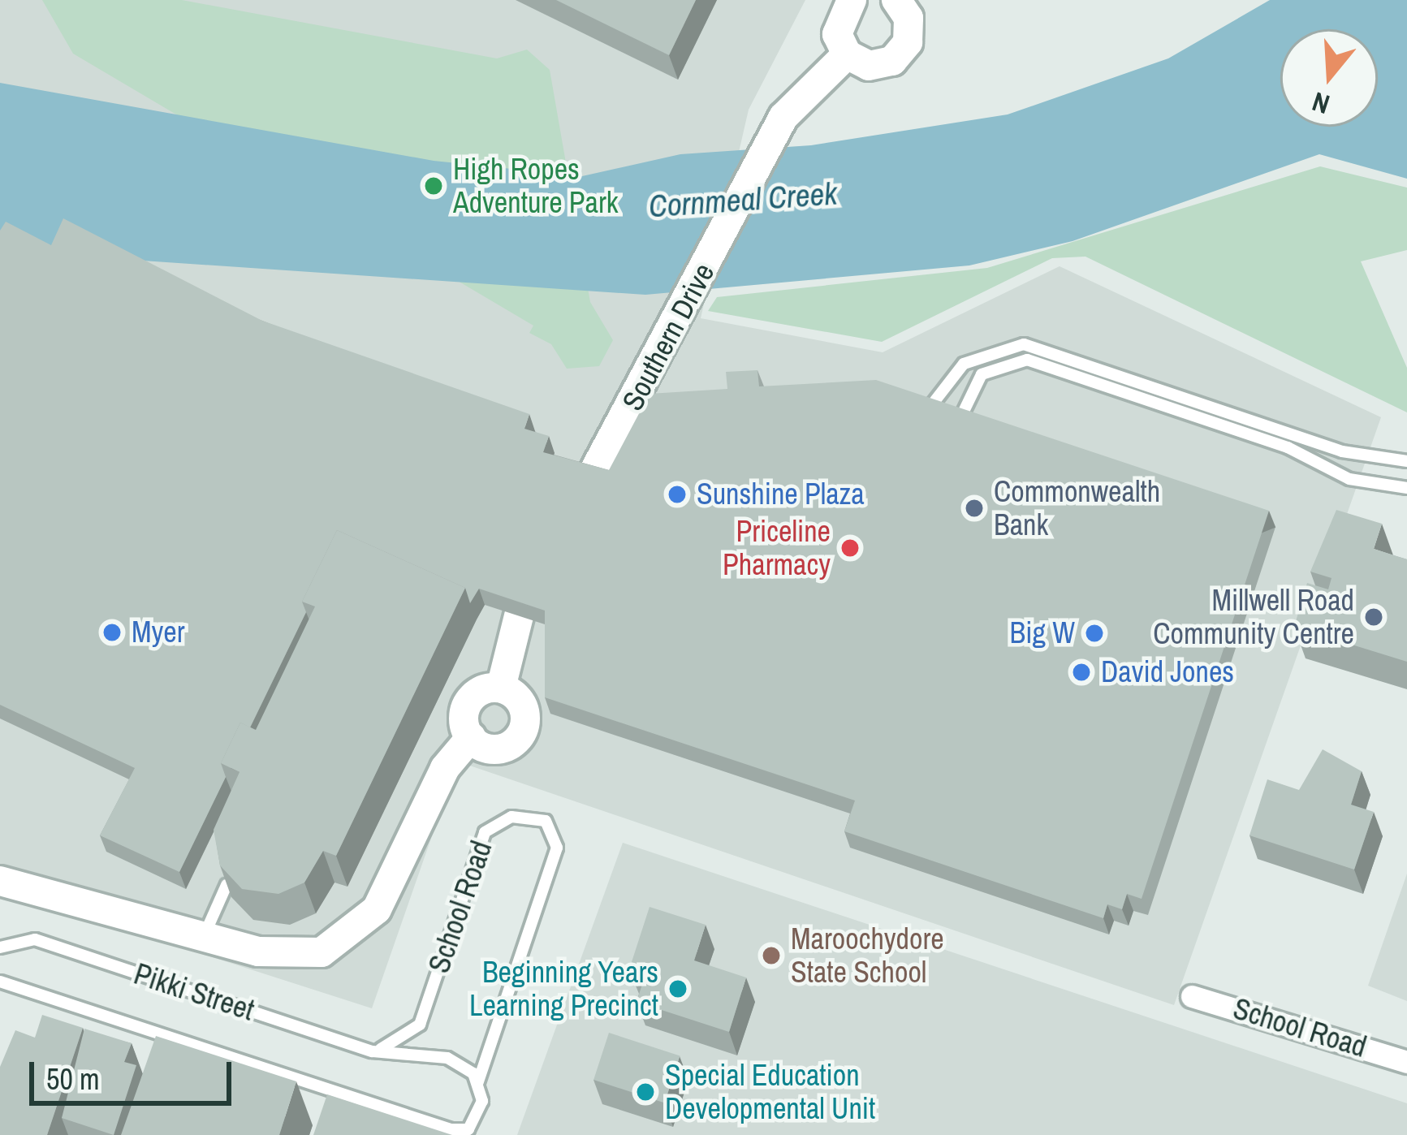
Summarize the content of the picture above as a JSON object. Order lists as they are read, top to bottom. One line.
{"streets":{"street":["Southern Drive","School Road"],"lane":["Pikki Street"]},"crossings":[["School Road","Pikki Street"]],"water":["Cornmeal Creek"],"places":["High Ropes Adventure Park","Sunshine Plaza","Commonwealth Bank","Priceline Pharmacy","Millwell Road Community Centre","Myer","Big W","David Jones","Maroochydore State School","Beginning Years Learning Precinct","Special Education Developmental Unit"],"scale_bar":"50 m","north":"bottom"}
